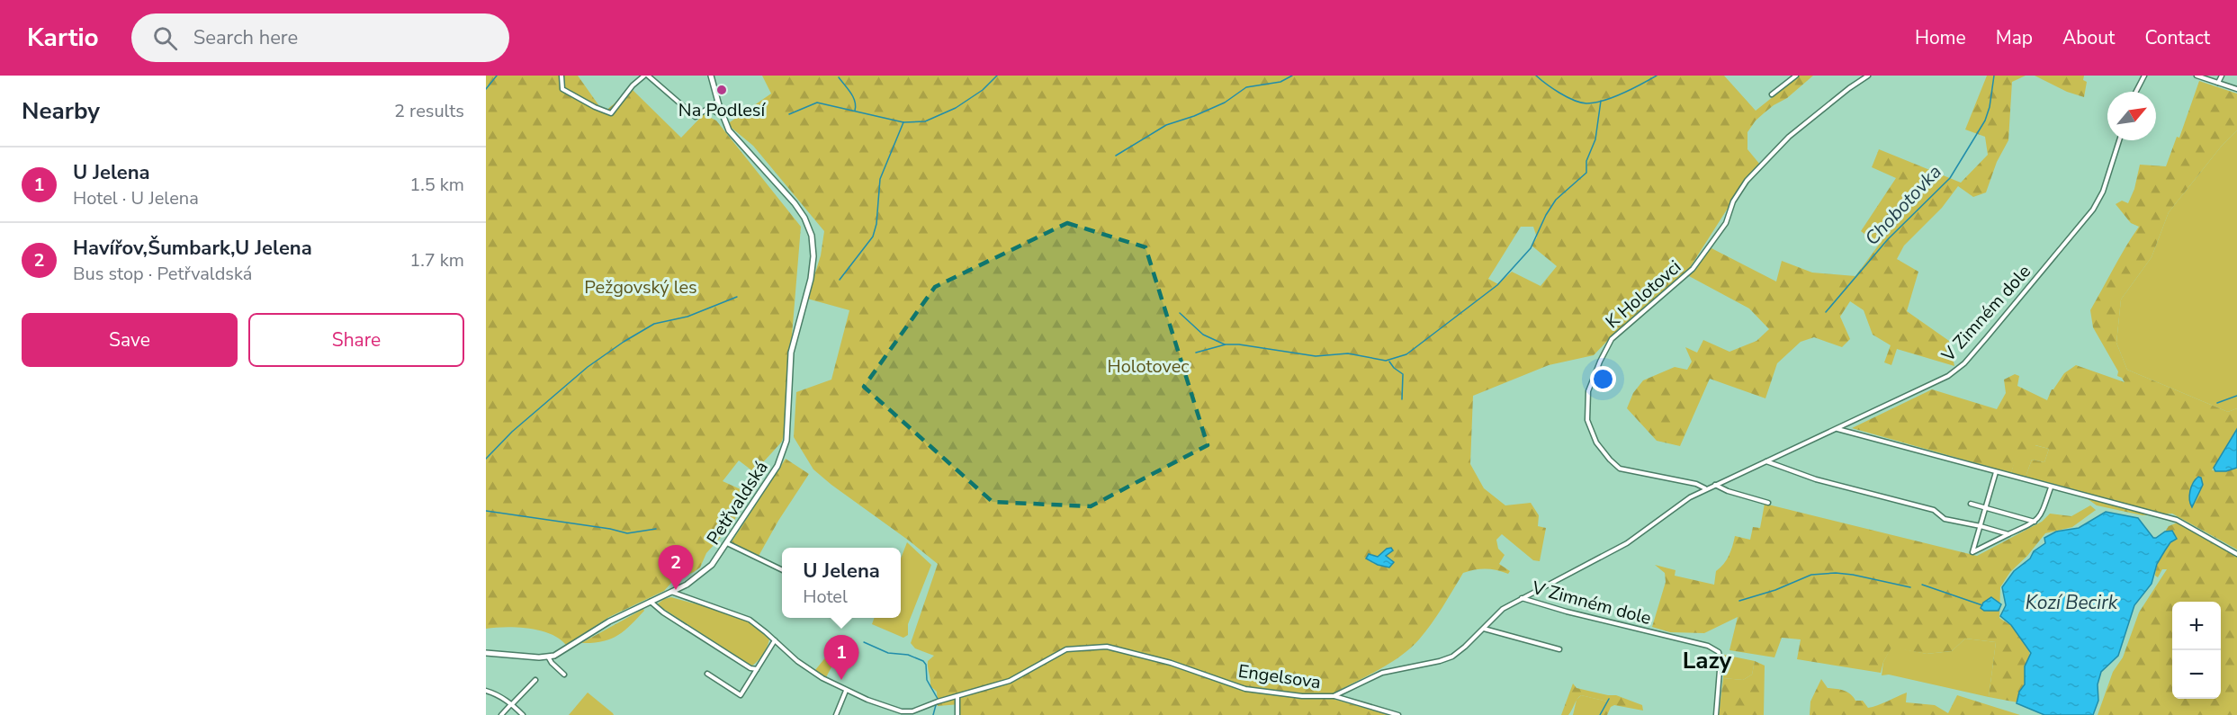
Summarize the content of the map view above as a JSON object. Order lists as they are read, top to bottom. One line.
{"streets":{"street":["K Holotovci","V Zimném dole","Petřvaldská","Engelsova"]},"crossings":[["K Holotovci","V Zimném dole"],["V Zimném dole","Engelsova"],["Petřvaldská","Engelsova"]],"districts":["Lazy"],"water":["Chobotovka","Kozí Becirk"],"parks":["Pežgovský les","Holotovec"],"places":["Na Podlesí"],"north":"top right","page":{"header":"Kartio","search":"Search here","nav":["Home","Map","About","Contact"],"heading":["Nearby","2 results"],"list":[{"mark":"1","name":"U Jelena","note":"Hotel · U Jelena","value":"1.5 km"},{"mark":"2","name":"Havířov,Šumbark,U Jelena","note":"Bus stop · Petřvaldská","value":"1.7 km"}],"buttons":["Save","Share"],"pins":["2","1"],"popup":["U Jelena","Hotel"],"map_buttons":["+","−"]}}
